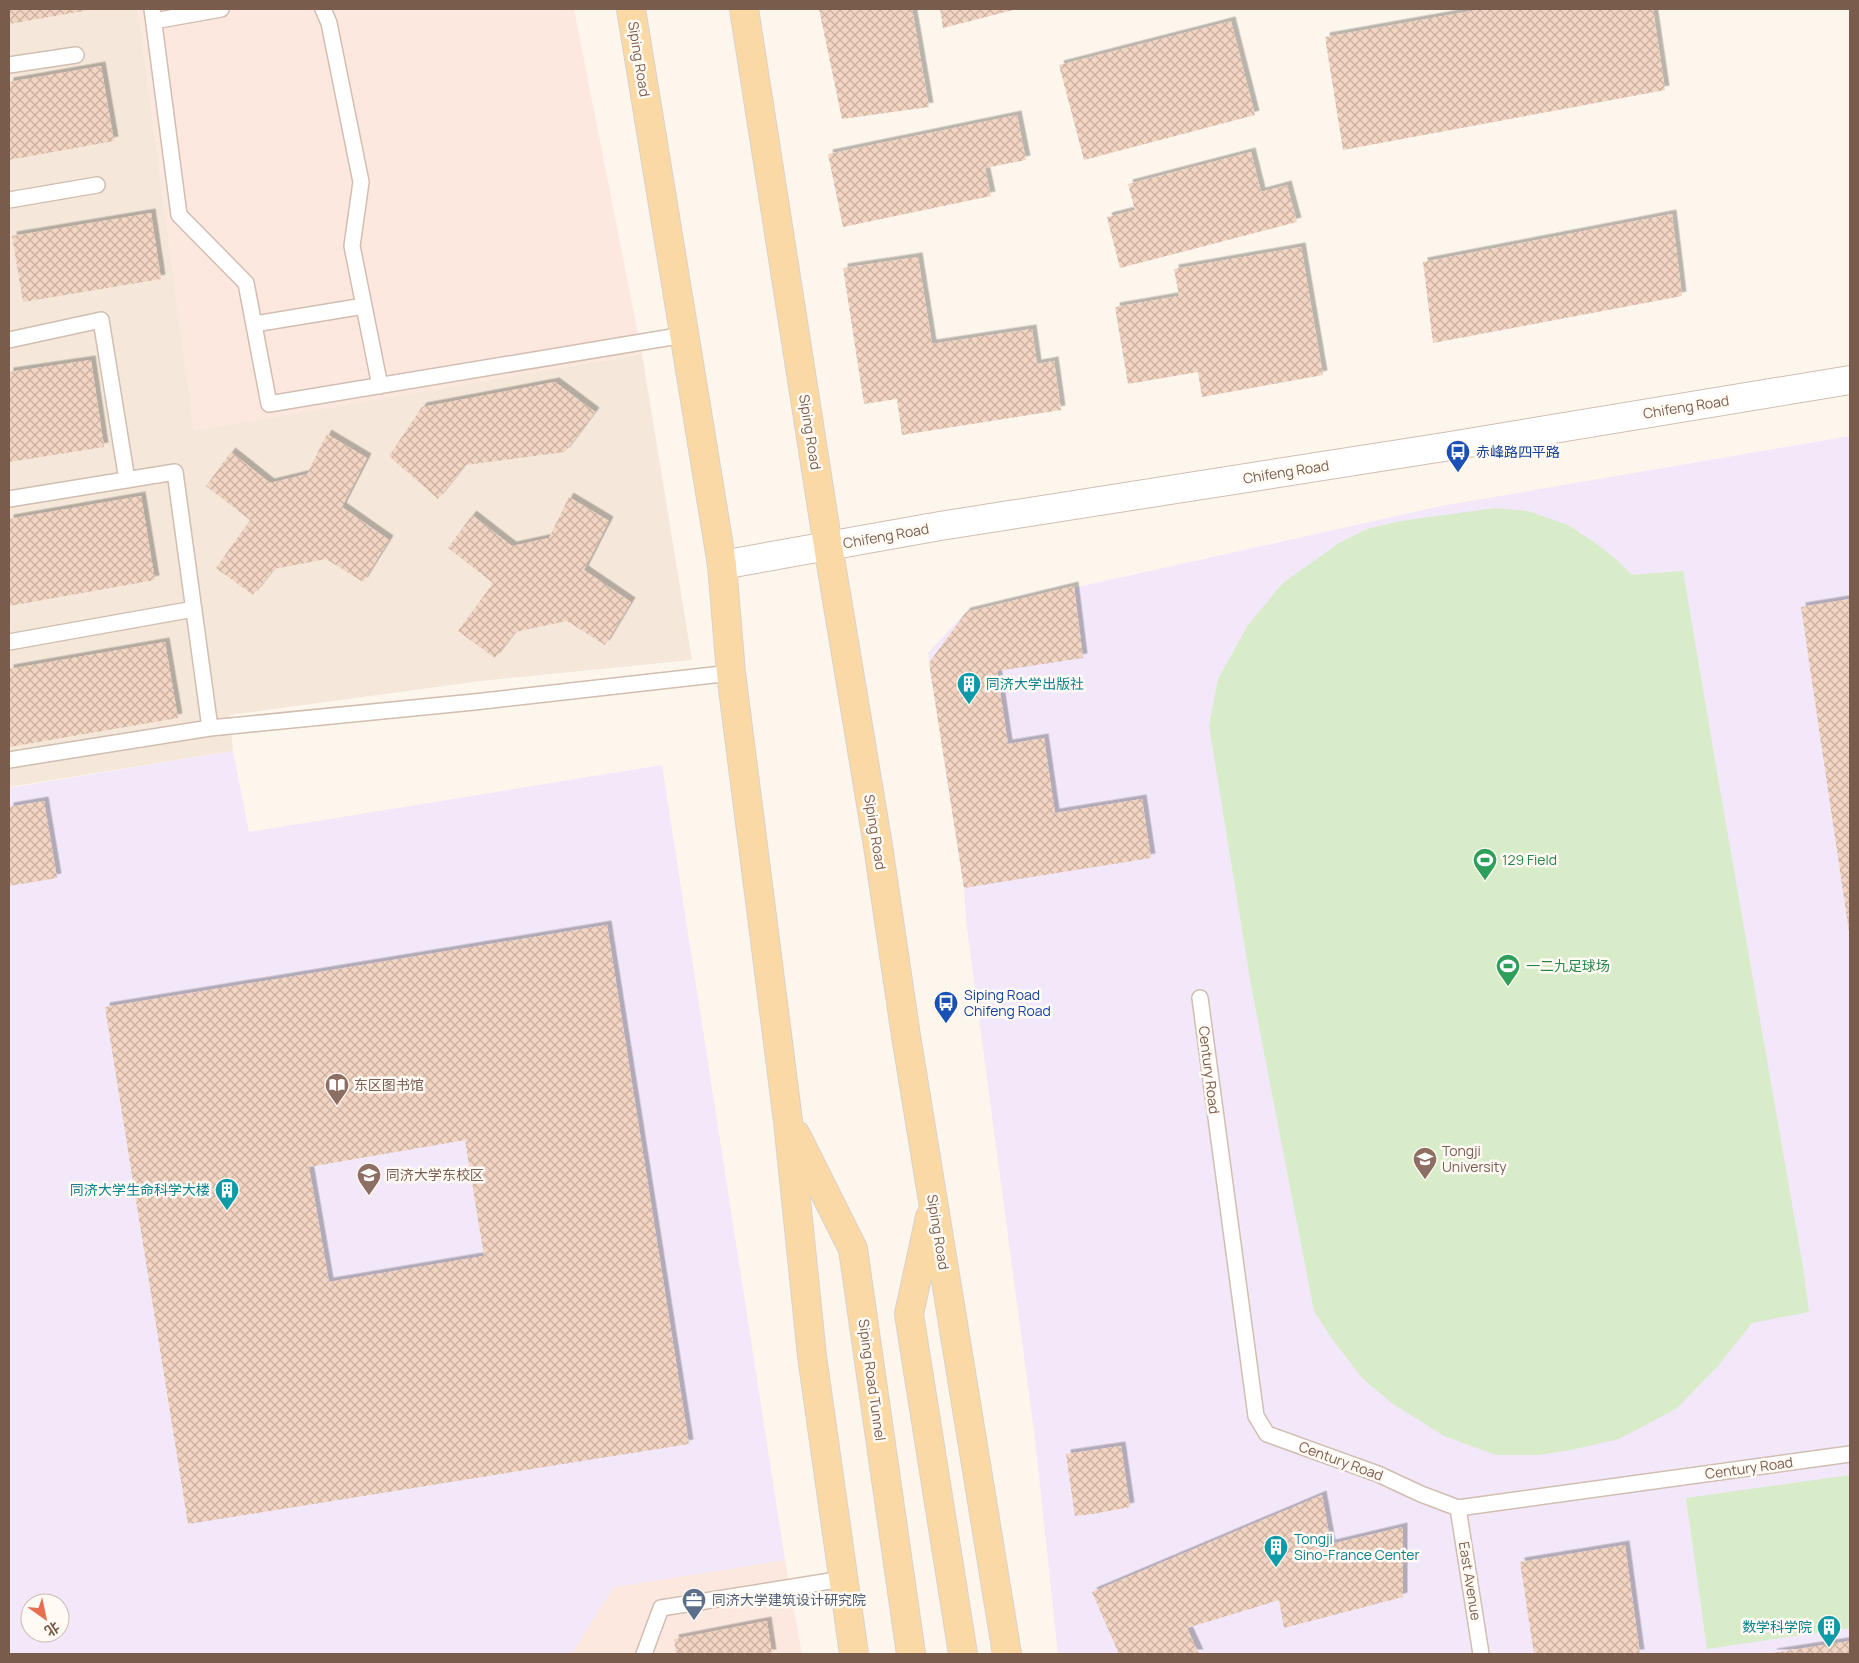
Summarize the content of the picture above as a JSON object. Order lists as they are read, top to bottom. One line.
{"streets":{"main road":["Siping Road","Siping Road Tunnel"],"street":["Chifeng Road"],"lane":["Century Road","East Avenue"]},"crossings":[["Siping Road","Chifeng Road"],["Siping Road","Siping Road Tunnel"],["Century Road","East Avenue"]],"places":{"bus stop":["赤峰路四平路","Siping Road Chifeng Road"],"building":["同济大学出版社","同济大学生命科学大楼","Tongji Sino-France Center","数学科学院"],"sports":["129 Field","一二九足球场"],"library":["东区图书馆"],"school or university":["Tongji University","同济大学东校区"],"office":["同济大学建筑设计研究院"]},"north":"bottom right"}
